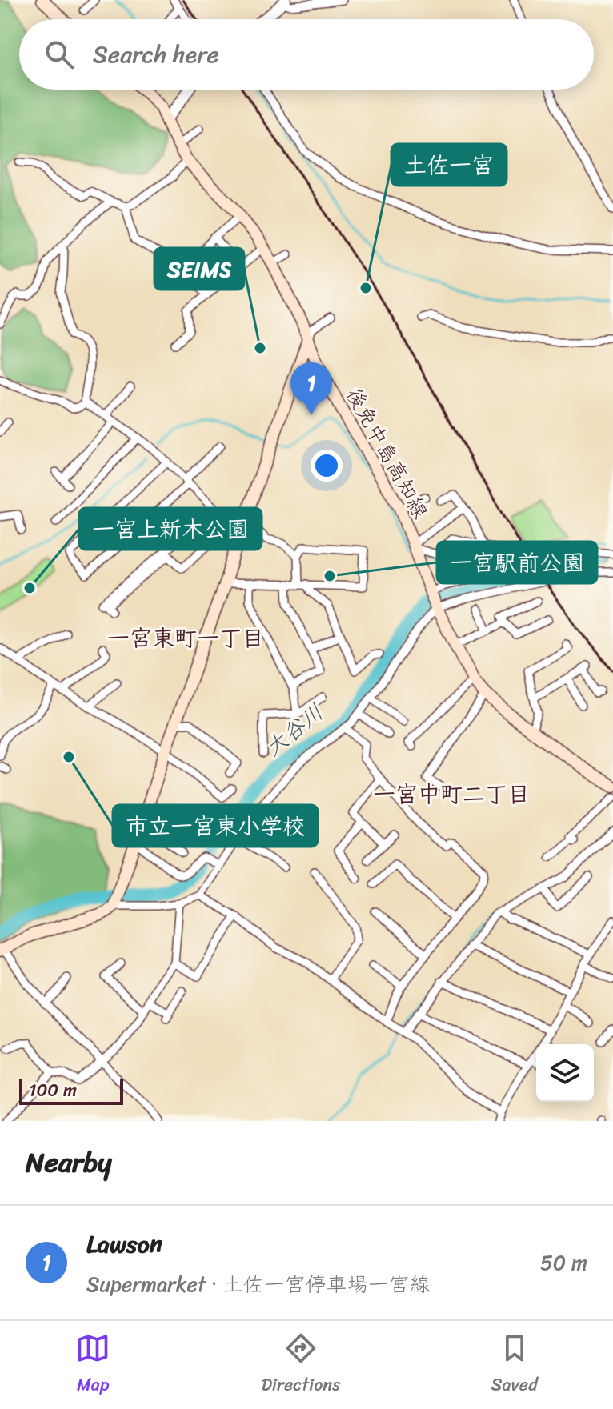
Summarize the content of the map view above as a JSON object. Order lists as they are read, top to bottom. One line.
{"streets":{"main road":["後免中島高知線"]},"districts":["一宮東町一丁目","一宮中町二丁目"],"water":["大谷川"],"places":["土佐一宮","SEIMS","一宮駅前公園","一宮上新木公園","市立一宮東小学校"],"scale_bar":"100 m","page":{"search":"Search here","pins":"1","scale":"100 m","heading":"Nearby","list":[{"mark":"1","name":"Lawson","note":"Supermarket · 土佐一宮停車場一宮線","value":"50 m"}],"nav":["Map","Directions","Saved"]}}
